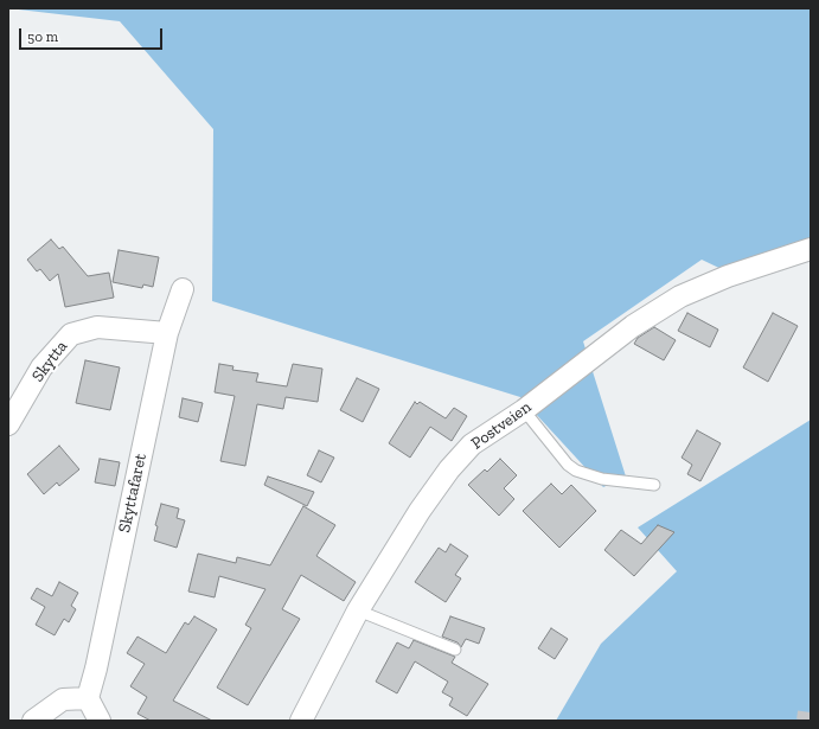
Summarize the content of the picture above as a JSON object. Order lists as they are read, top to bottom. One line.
{"streets":{"street":["Skytta","Postveien","Skyttafaret"]},"crossings":[["Skytta","Skyttafaret"]],"scale_bar":"50 m"}
